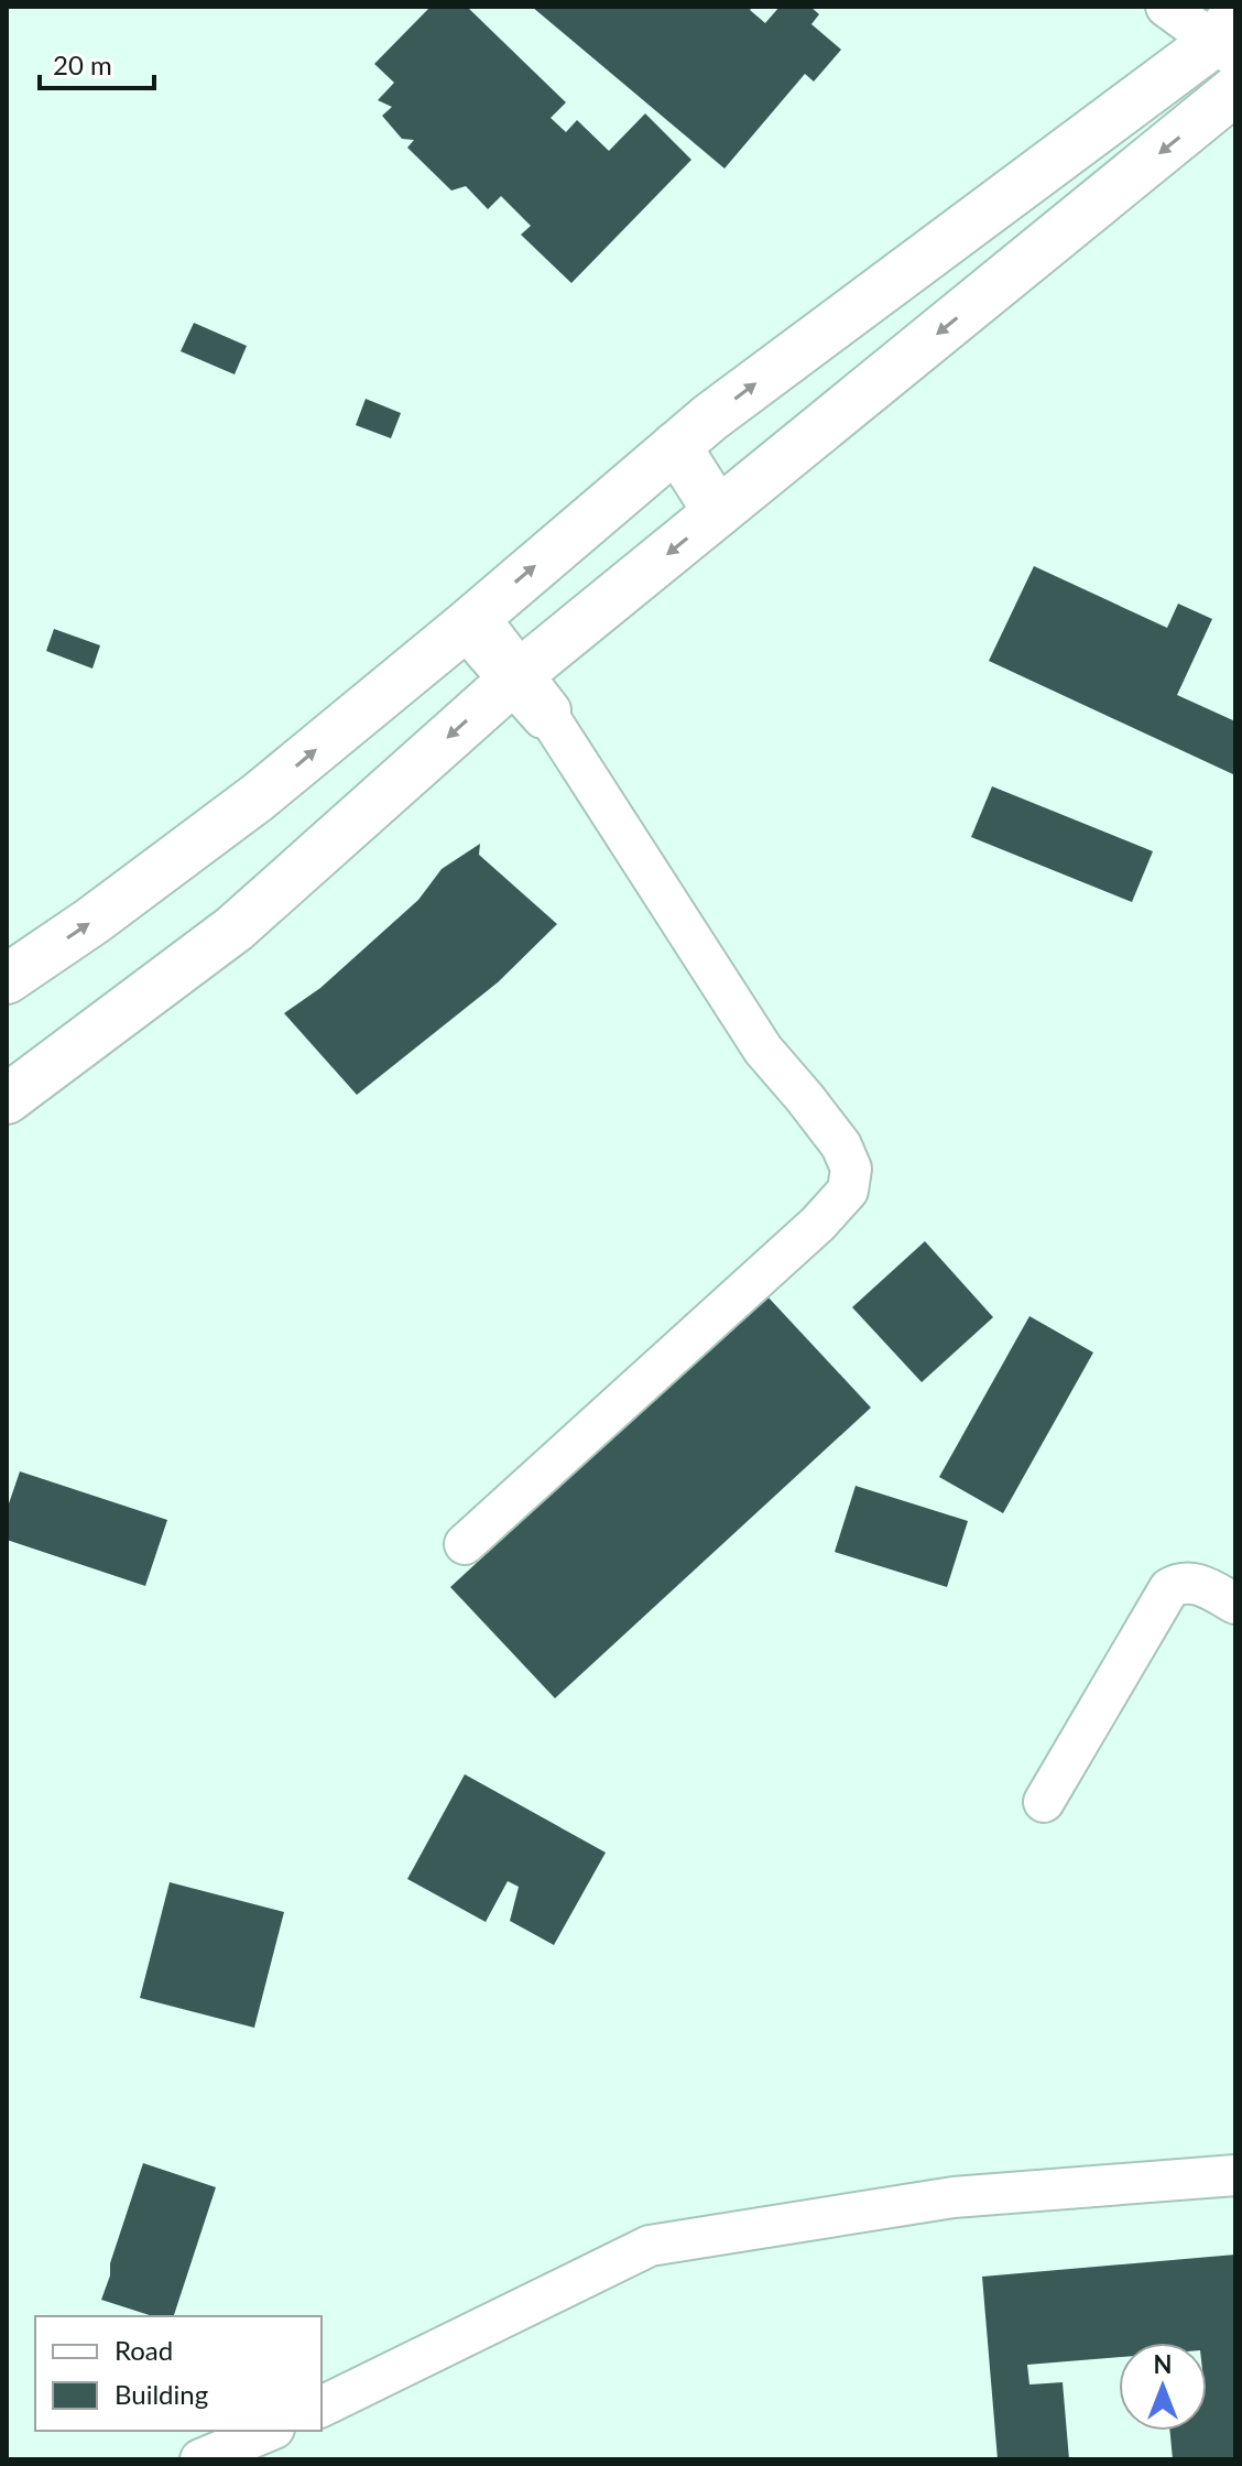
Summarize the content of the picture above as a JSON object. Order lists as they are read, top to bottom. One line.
{"legend":["Road","Building"],"scale_bar":"20 m","north":"top"}
